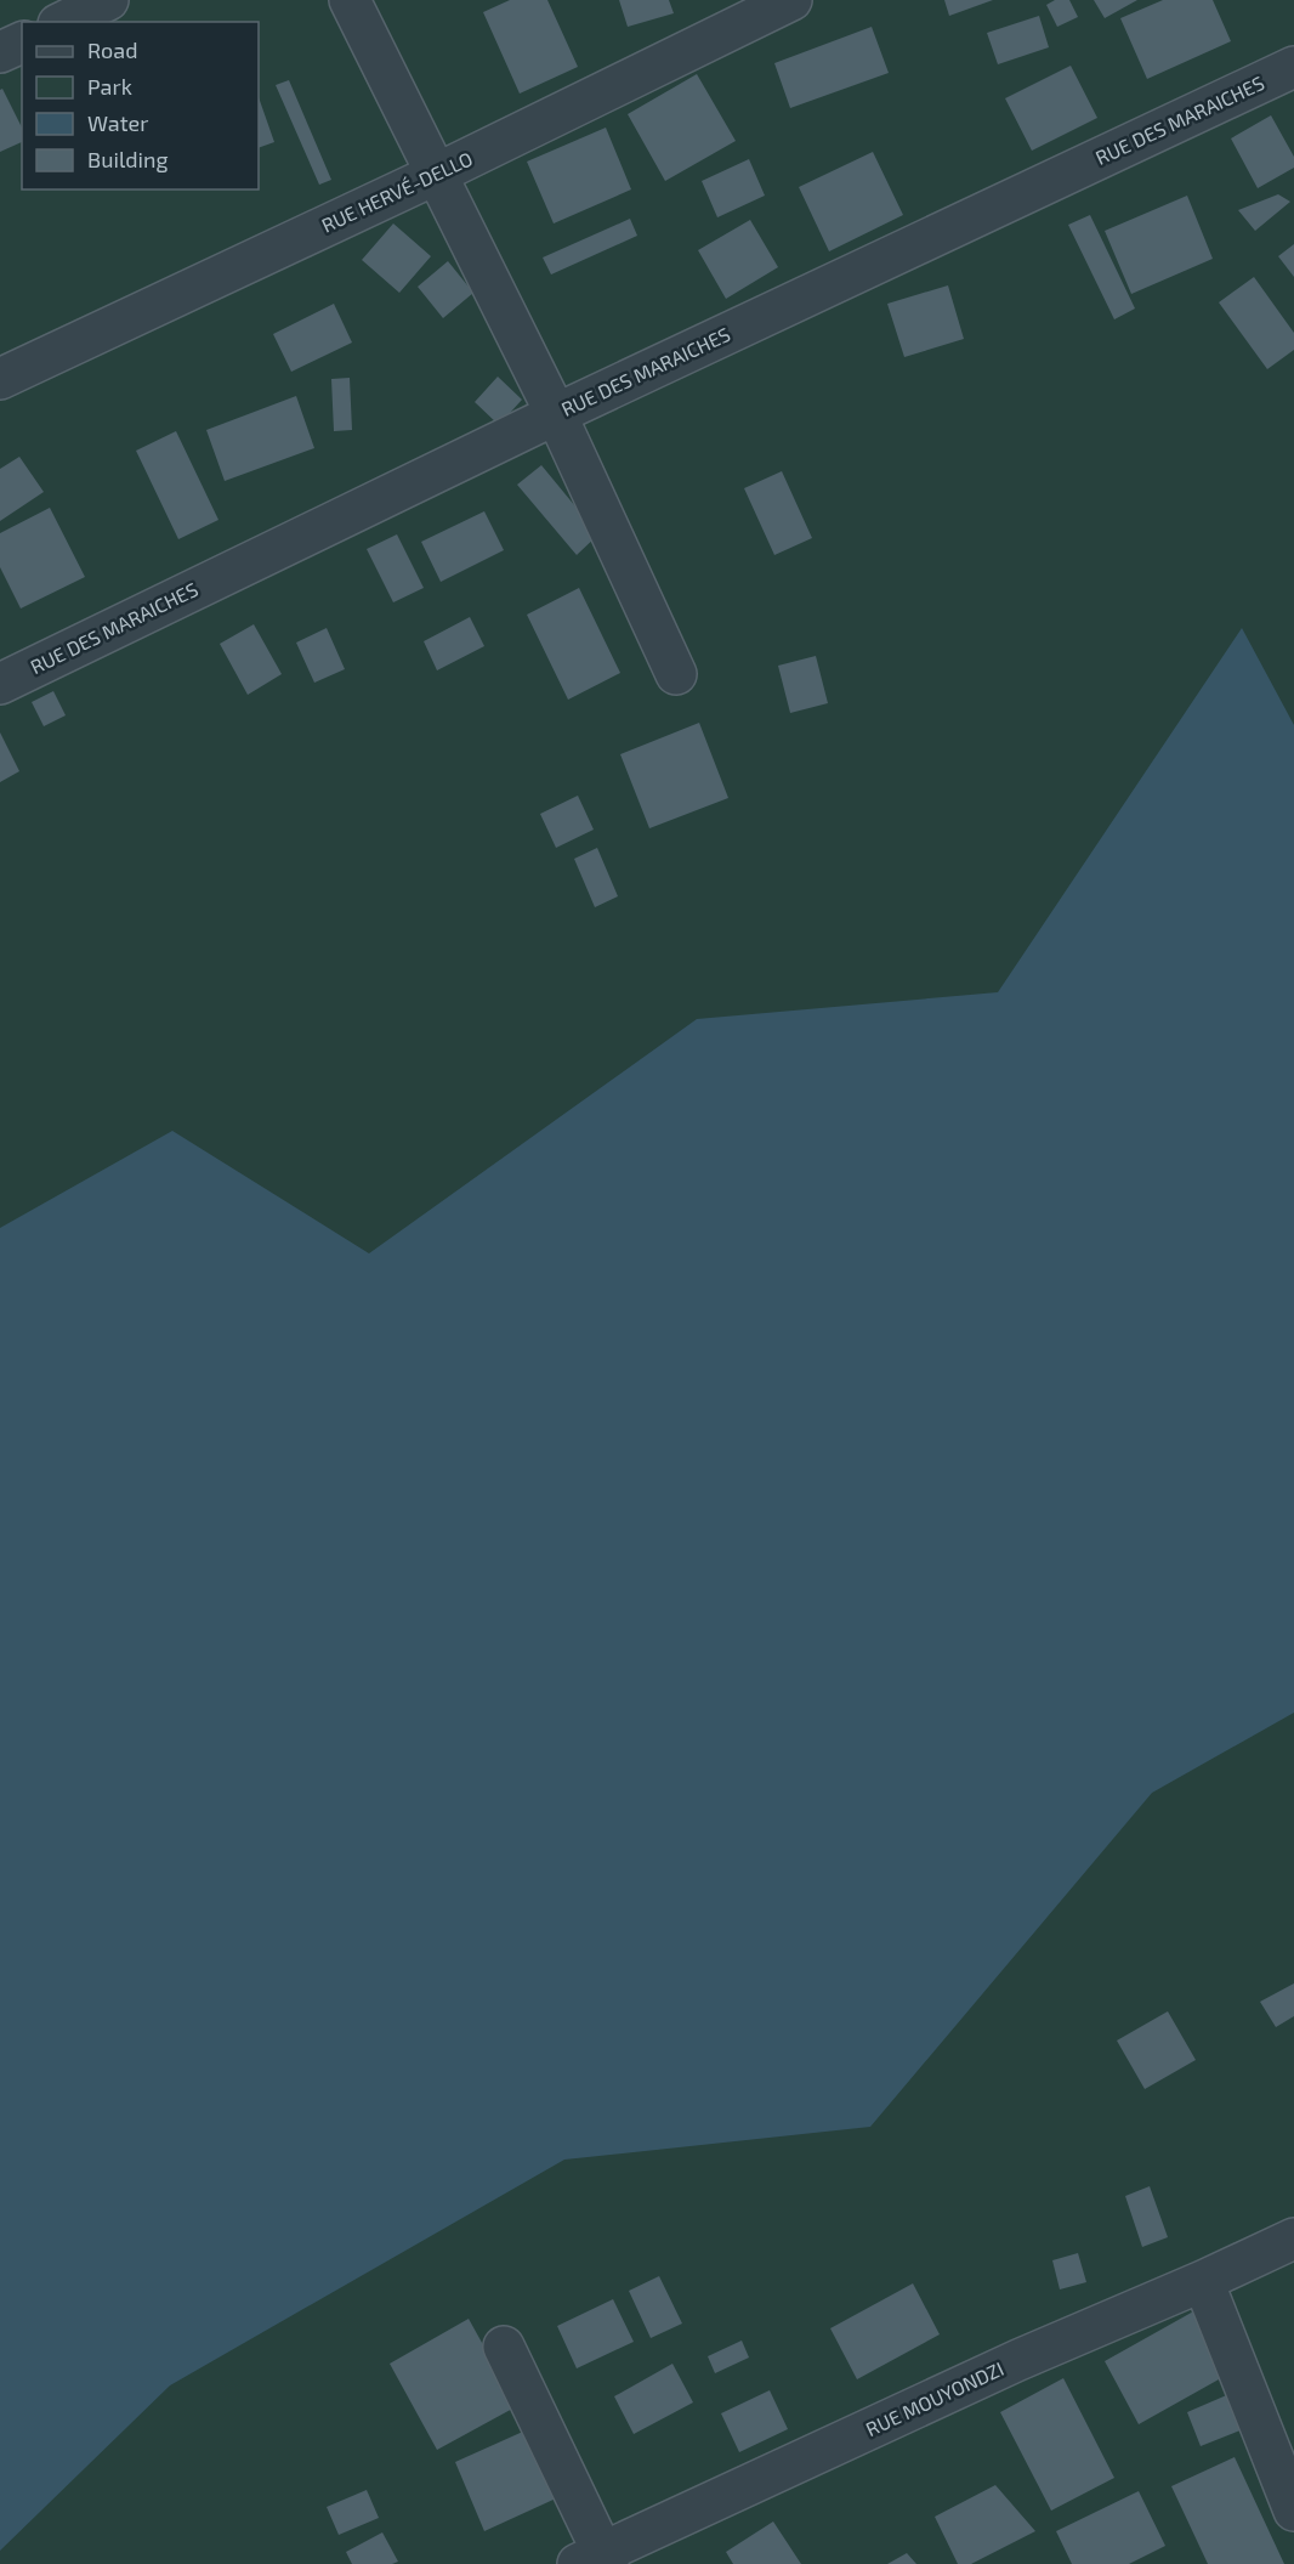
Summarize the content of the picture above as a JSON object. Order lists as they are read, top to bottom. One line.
{"streets":{"street":["RUE DES MARAICHES","RUE HERVÉ-DELLO","RUE MOUYONDZI"]},"legend":["Road","Park","Water","Building"]}
